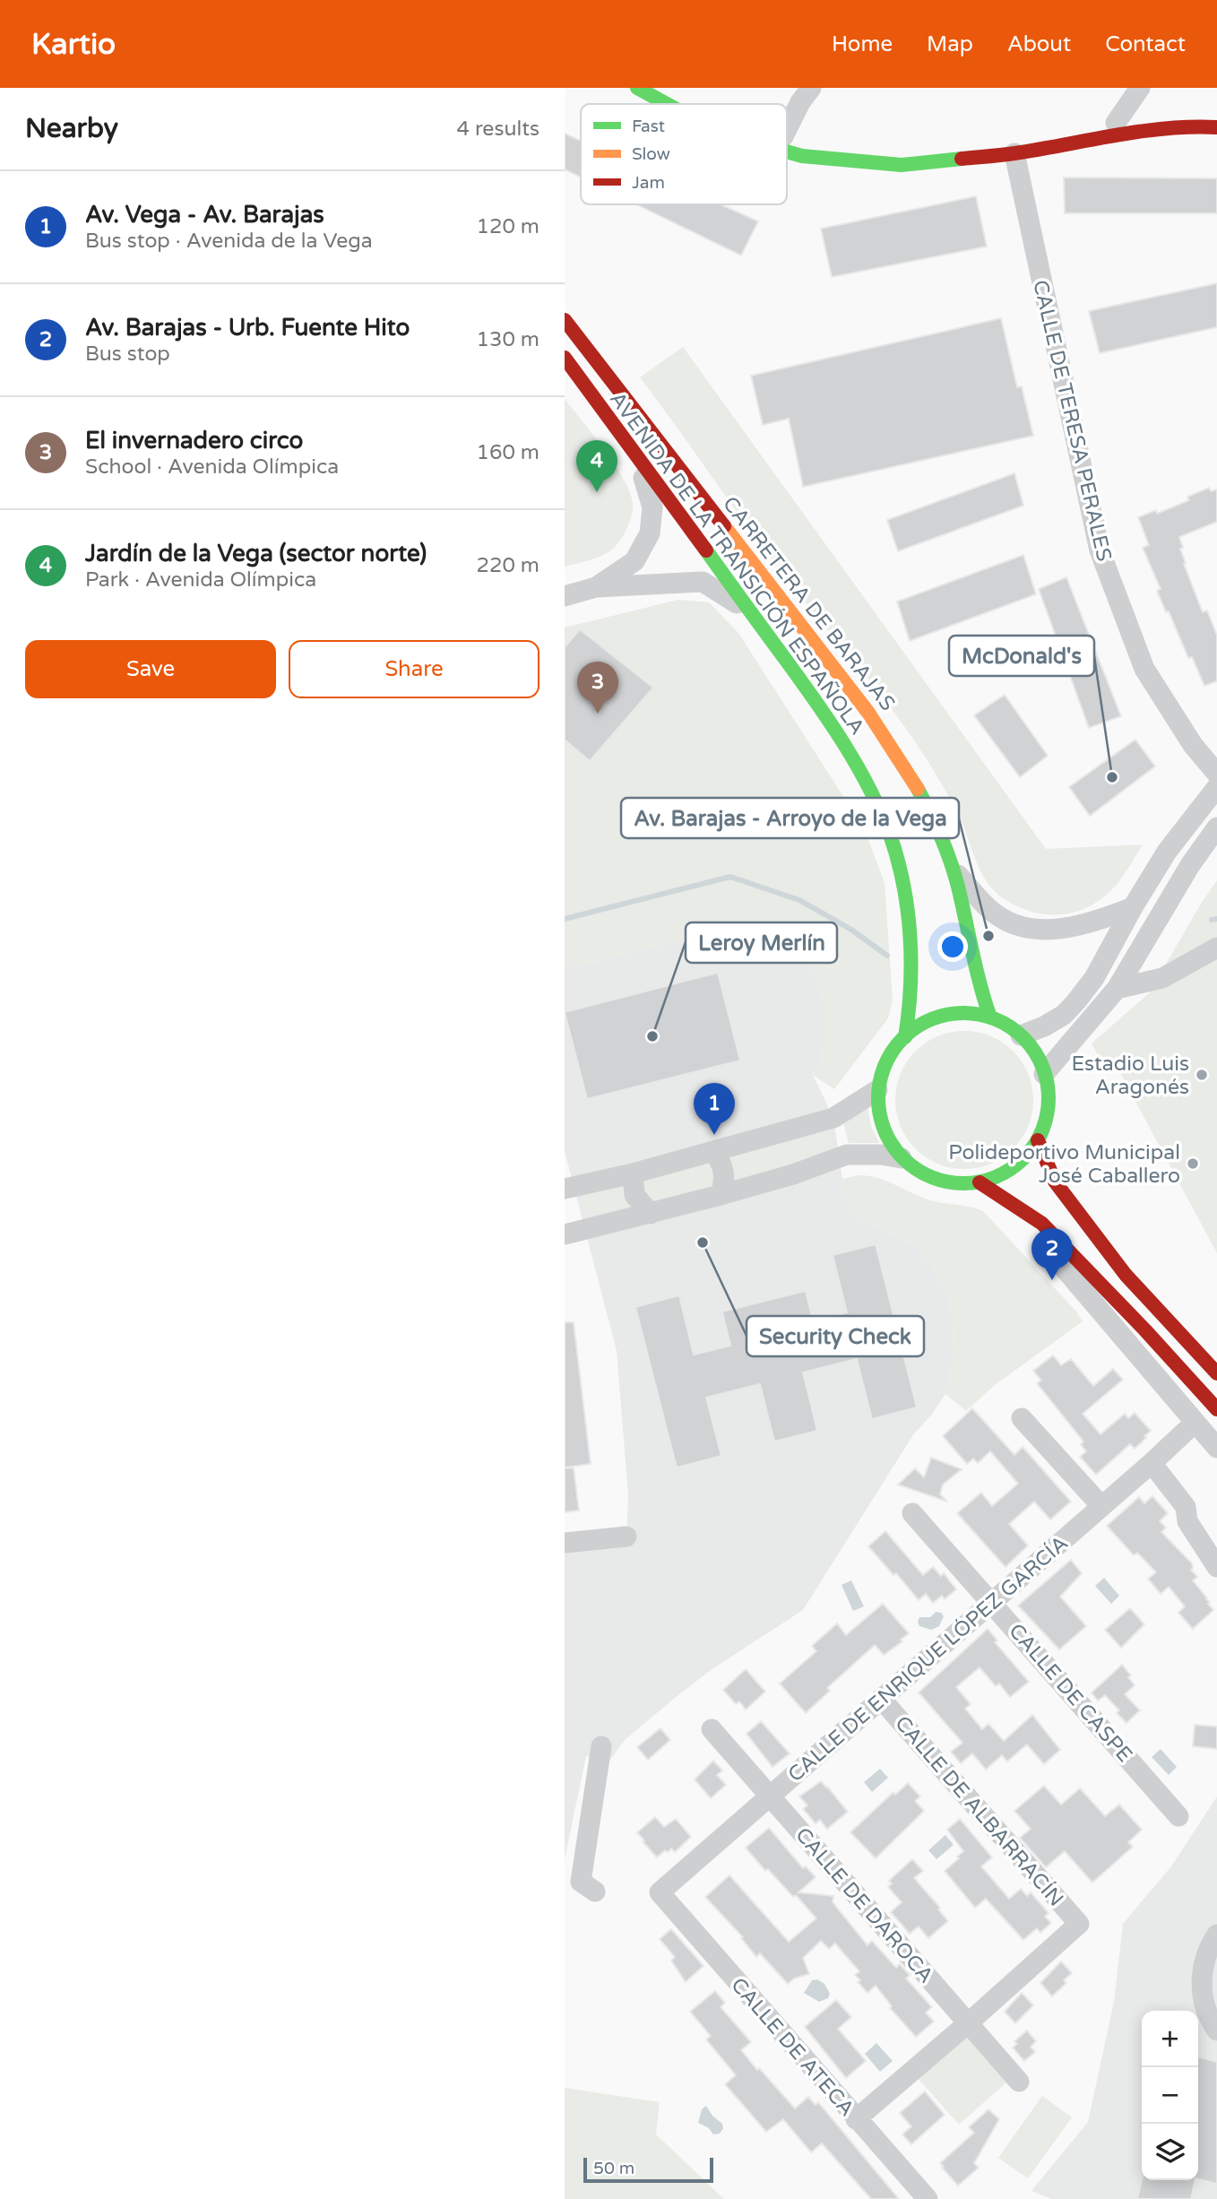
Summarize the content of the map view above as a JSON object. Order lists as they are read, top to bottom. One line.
{"streets":{"main road":["AVENIDA DE LA TRANSICIÓN ESPAÑOLA","CARRETERA DE BARAJAS"],"street":["CALLE DE TERESA PERALES","CALLE DE ENRIQUE LÓPEZ GARCÍA","CALLE DE CASPE","CALLE DE ALBARRACÍN","CALLE DE DAROCA","CALLE DE ATECA"]},"crossings":[["AVENIDA DE LA TRANSICIÓN ESPAÑOLA","CARRETERA DE BARAJAS"],["CALLE DE ENRIQUE LÓPEZ GARCÍA","CALLE DE CASPE"],["CALLE DE ENRIQUE LÓPEZ GARCÍA","CALLE DE ALBARRACÍN"],["CALLE DE ENRIQUE LÓPEZ GARCÍA","CALLE DE DAROCA"],["CALLE DE ENRIQUE LÓPEZ GARCÍA","CALLE DE ATECA"],["CALLE DE ALBARRACÍN","CALLE DE DAROCA"]],"places":["McDonald's","Av. Barajas - Arroyo de la Vega","Leroy Merlín","Estadio Luis Aragonés","Polideportivo Municipal José Caballero","Security Check"],"legend":["Fast","Slow","Jam"],"scale_bar":"50 m","page":{"header":"Kartio","nav":["Home","Map","About","Contact"],"heading":["Nearby","4 results"],"list":[{"mark":"1","name":"Av. Vega - Av. Barajas","note":"Bus stop · Avenida de la Vega","value":"120 m"},{"mark":"2","name":"Av. Barajas - Urb. Fuente Hito","note":"Bus stop","value":"130 m"},{"mark":"3","name":"El invernadero circo","note":"School · Avenida Olímpica","value":"160 m"},{"mark":"4","name":"Jardín de la Vega (sector norte)","note":"Park · Avenida Olímpica","value":"220 m"}],"pins":["4","3","1","2"],"buttons":["Save","Share"],"map_buttons":["+","−"],"scale":"50 m"}}
